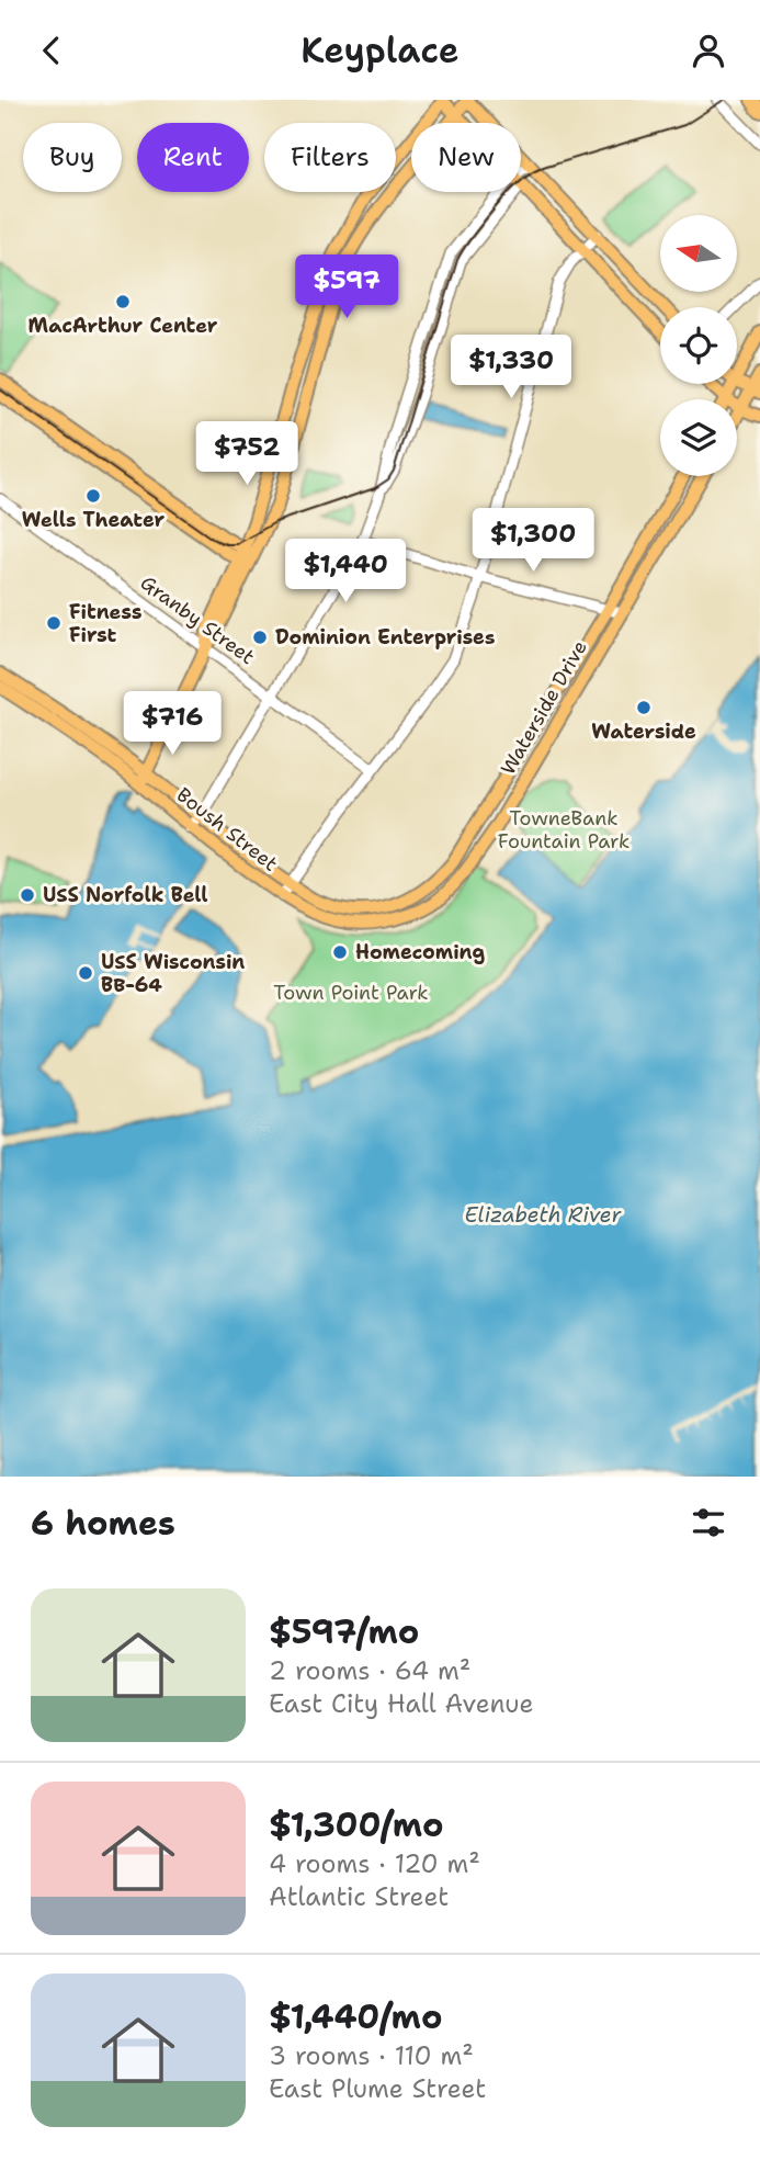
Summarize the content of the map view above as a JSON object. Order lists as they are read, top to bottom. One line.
{"streets":{"main road":["Waterside Drive","Boush Street"],"street":["Granby Street"]},"crossings":[["Waterside Drive","Boush Street"]],"water":["Elizabeth River"],"parks":["TowneBank Fountain Park","Town Point Park"],"places":["MacArthur Center","Wells Theater","Fitness First","Dominion Enterprises","Waterside","USS Norfolk Bell","Homecoming","USS Wisconsin BB-64"],"north":"left","page":{"header":"Keyplace","chip":["Buy","Rent","Filters","New"],"price":["$597","$1,330","$752","$1,300","$1,440","$716"],"heading":"6 homes","list":[{"name":"$597/mo","note":"2 rooms · 64 m² · East City Hall Avenue"},{"name":"$1,300/mo","note":"4 rooms · 120 m² · Atlantic Street"},{"name":"$1,440/mo","note":"3 rooms · 110 m² · East Plume Street"}]}}
